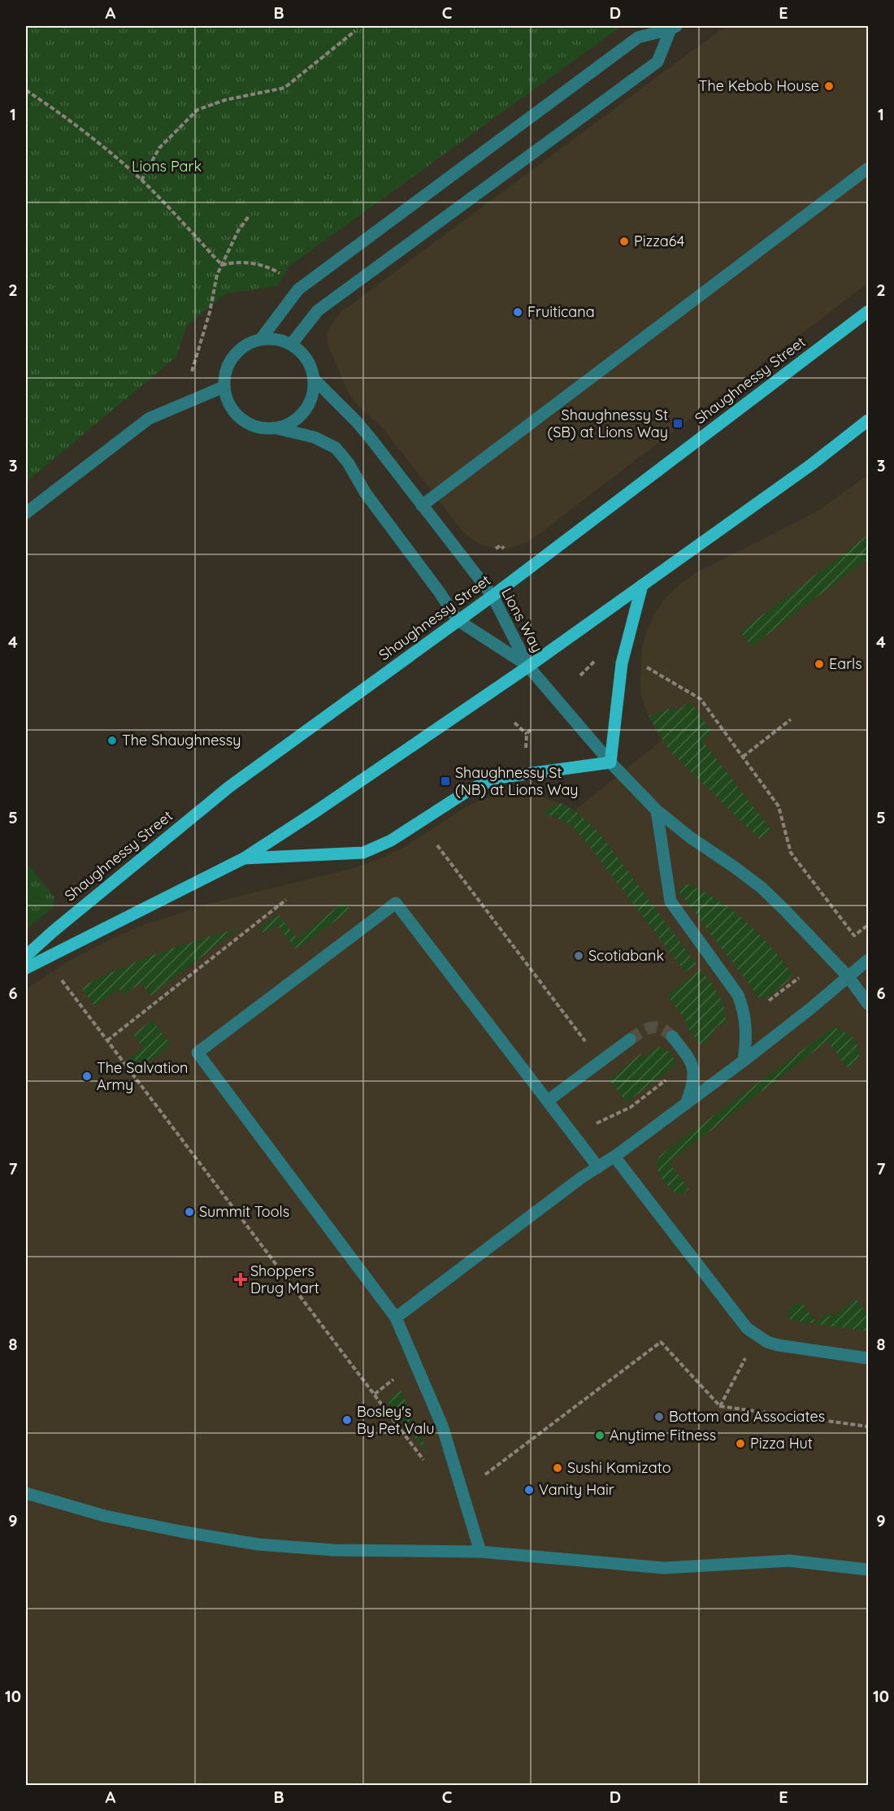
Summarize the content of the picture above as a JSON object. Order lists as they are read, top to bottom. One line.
{"streets":{"main road":["Shaughnessy Street"],"street":["Lions Way"]},"crossings":[["Shaughnessy Street","Lions Way"]],"parks":["Lions Park"],"places":{"other":["The Kebob House","Pizza64","Fruiticana","Earls","The Shaughnessy","Scotiabank","The Salvation Army","Summit Tools","Bottom and Associates","Bosley's By Pet Valu","Anytime Fitness","Pizza Hut","Sushi Kamizato","Vanity Hair"],"transit":["Shaughnessy St (SB) at Lions Way","Shaughnessy St (NB) at Lions Way"],"health":["Shoppers Drug Mart"]},"grid":{"columns":["A","B","C","D","E"],"rows":["1","2","3","4","5","6","7","8","9","10"]}}
